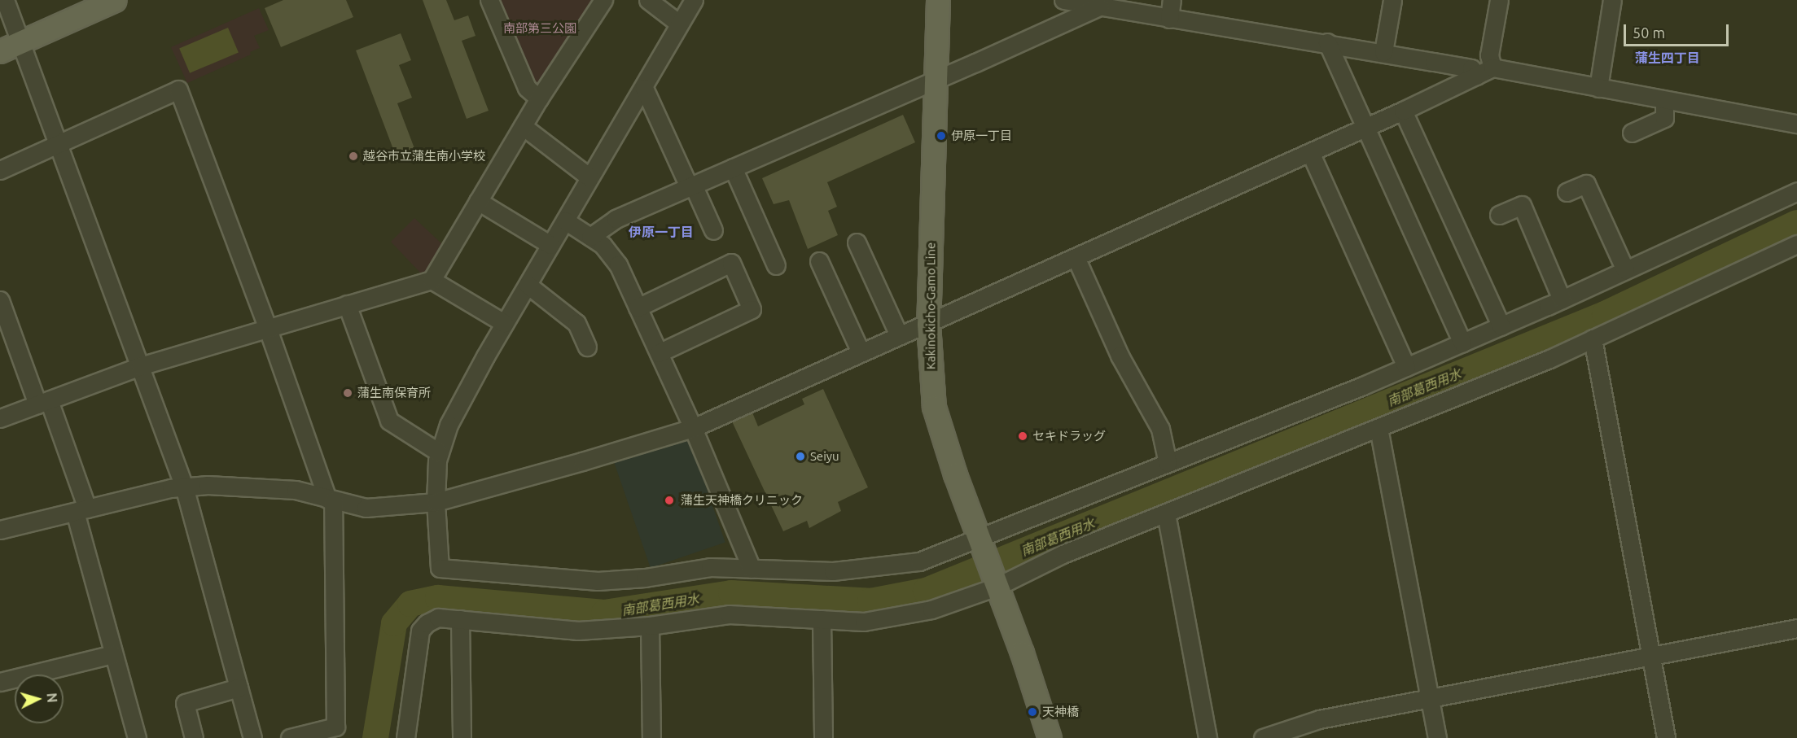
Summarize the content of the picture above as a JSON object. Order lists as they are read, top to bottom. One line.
{"streets":{"main road":["Kakinokicho-Gamo Line"]},"districts":["蒲生四丁目","伊原一丁目"],"water":["南部葛西用水"],"parks":["南部第三公園"],"places":["伊原一丁目","越谷市立蒲生南小学校","蒲生南保育所","セキドラッグ","Seiyu","蒲生天神橋クリニック","天神橋"],"scale_bar":"50 m","north":"right"}
